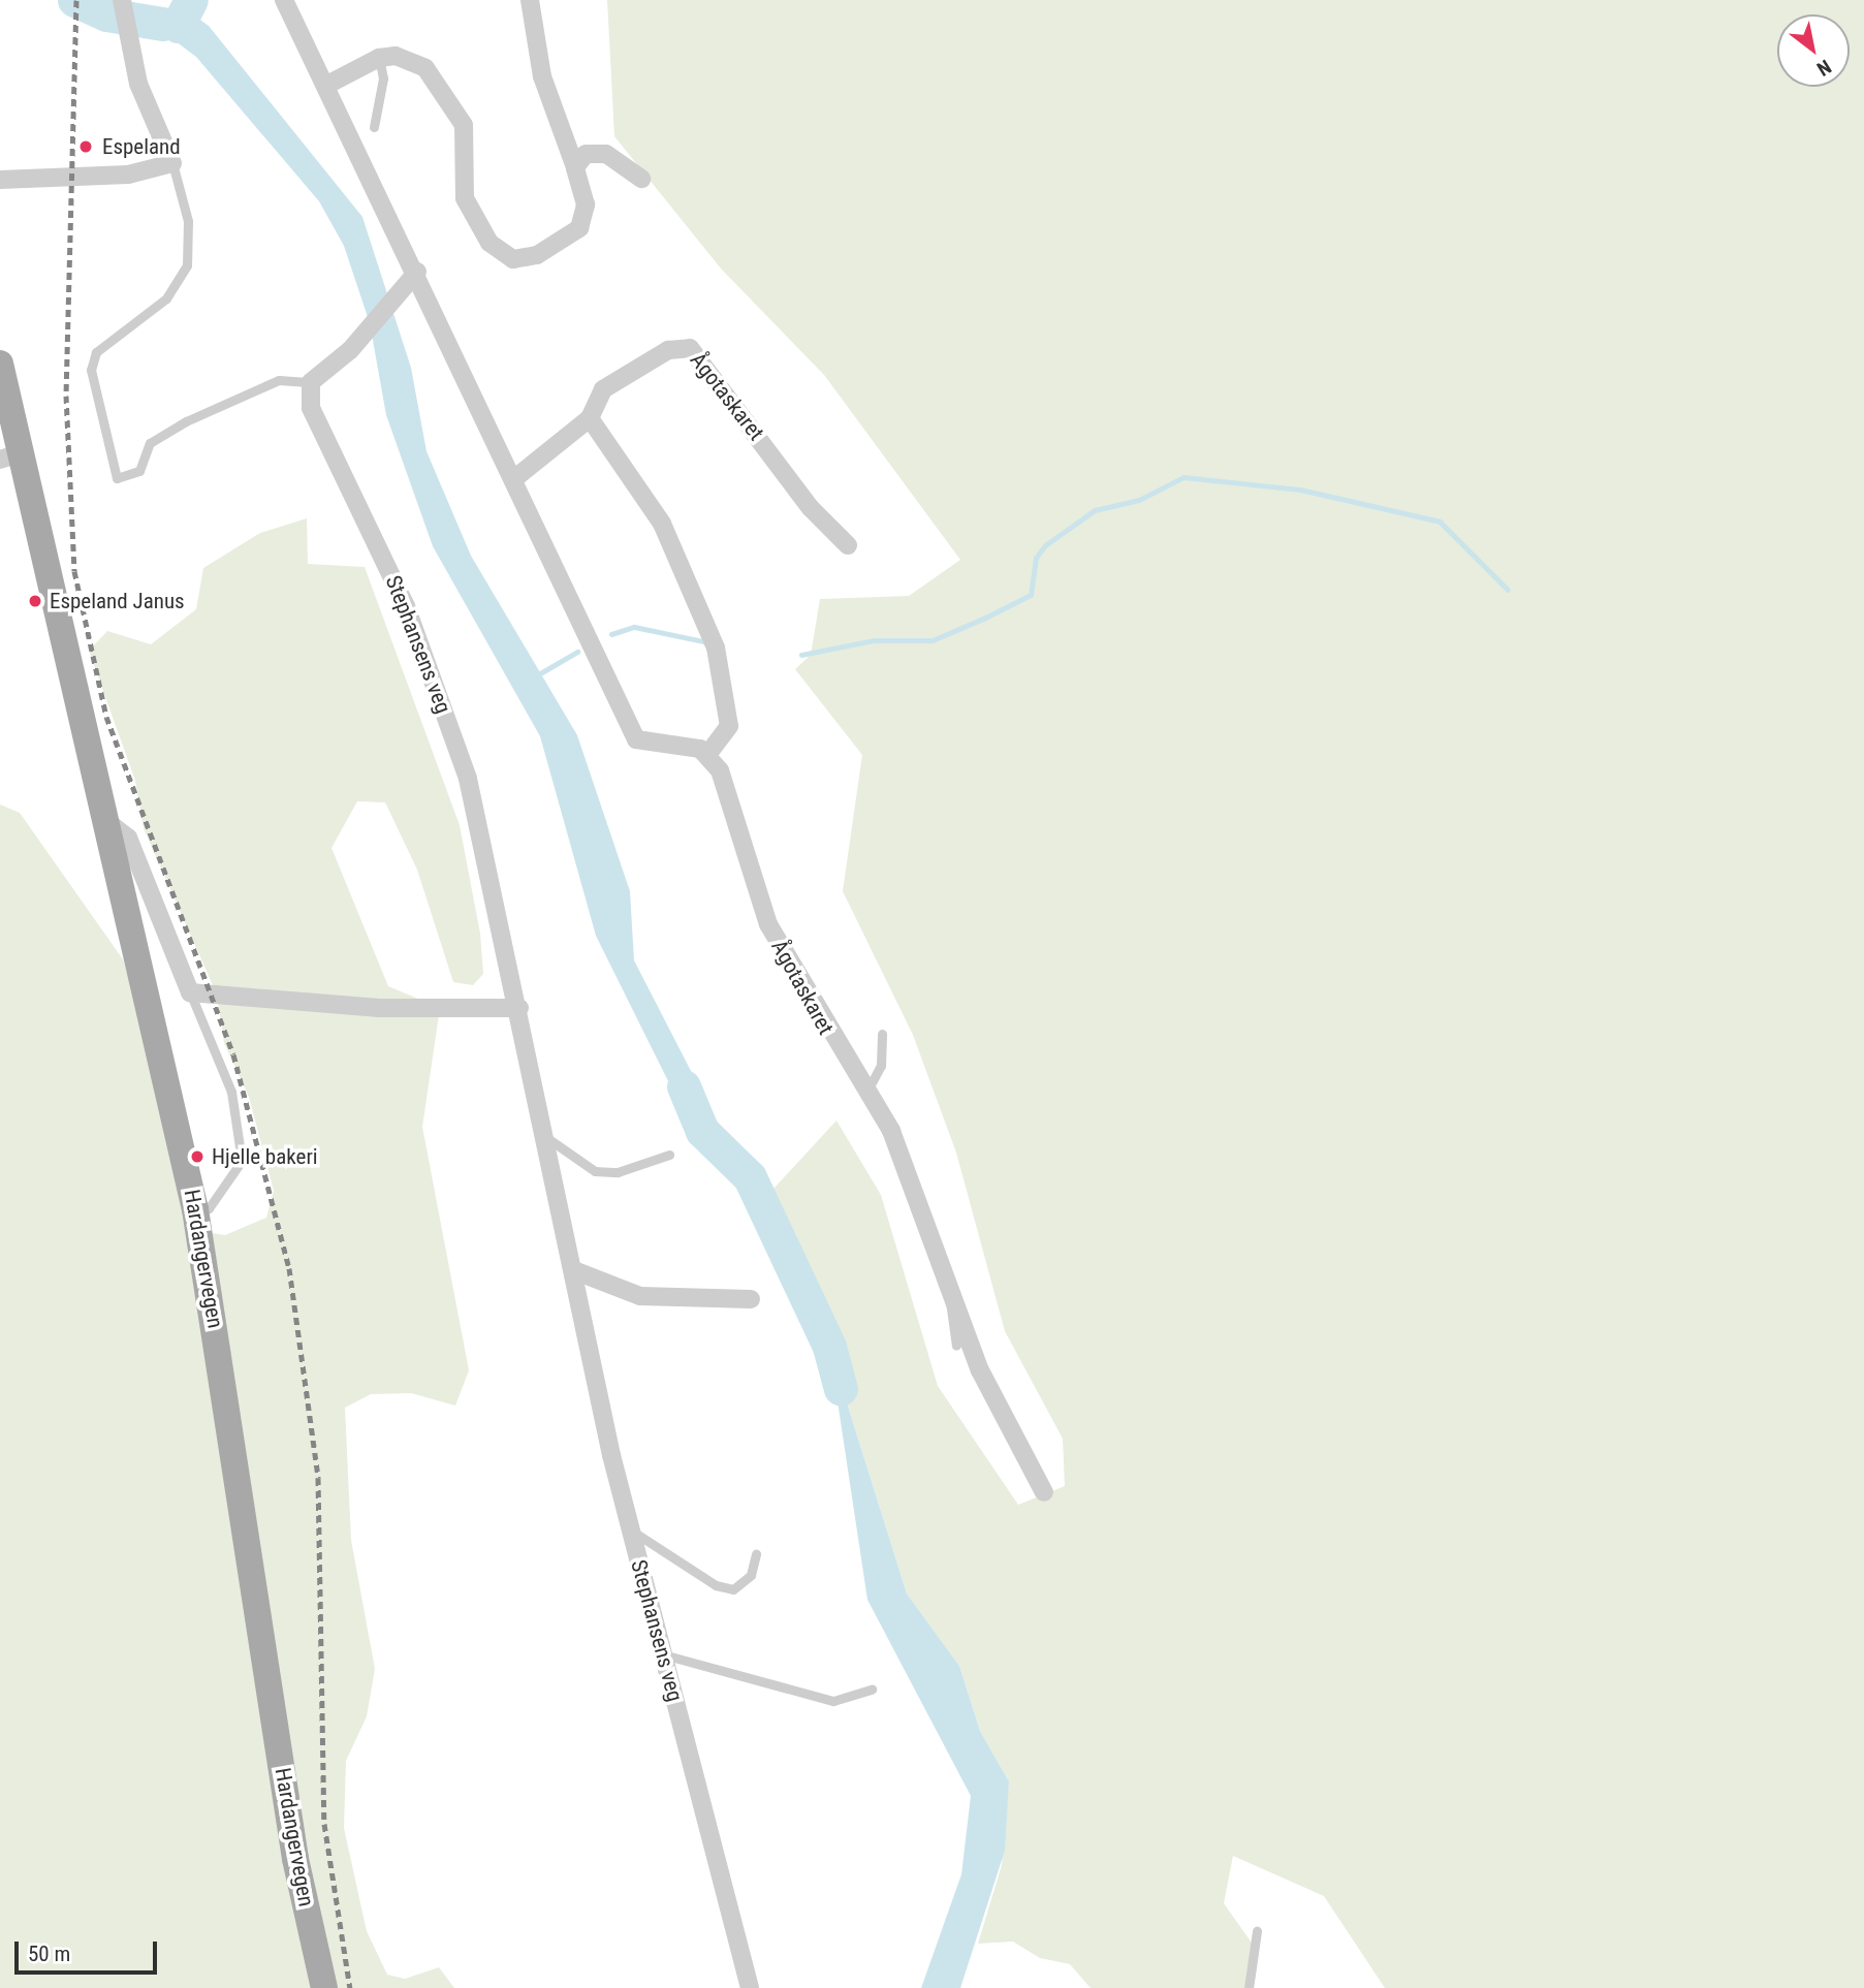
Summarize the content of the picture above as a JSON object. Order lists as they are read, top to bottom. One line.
{"streets":{"main road":["Hardangervegen"],"street":["Ågotaskaret","Stephansens veg"]},"places":["Espeland","Espeland Janus","Hjelle bakeri"],"scale_bar":"50 m","north":"bottom right"}
